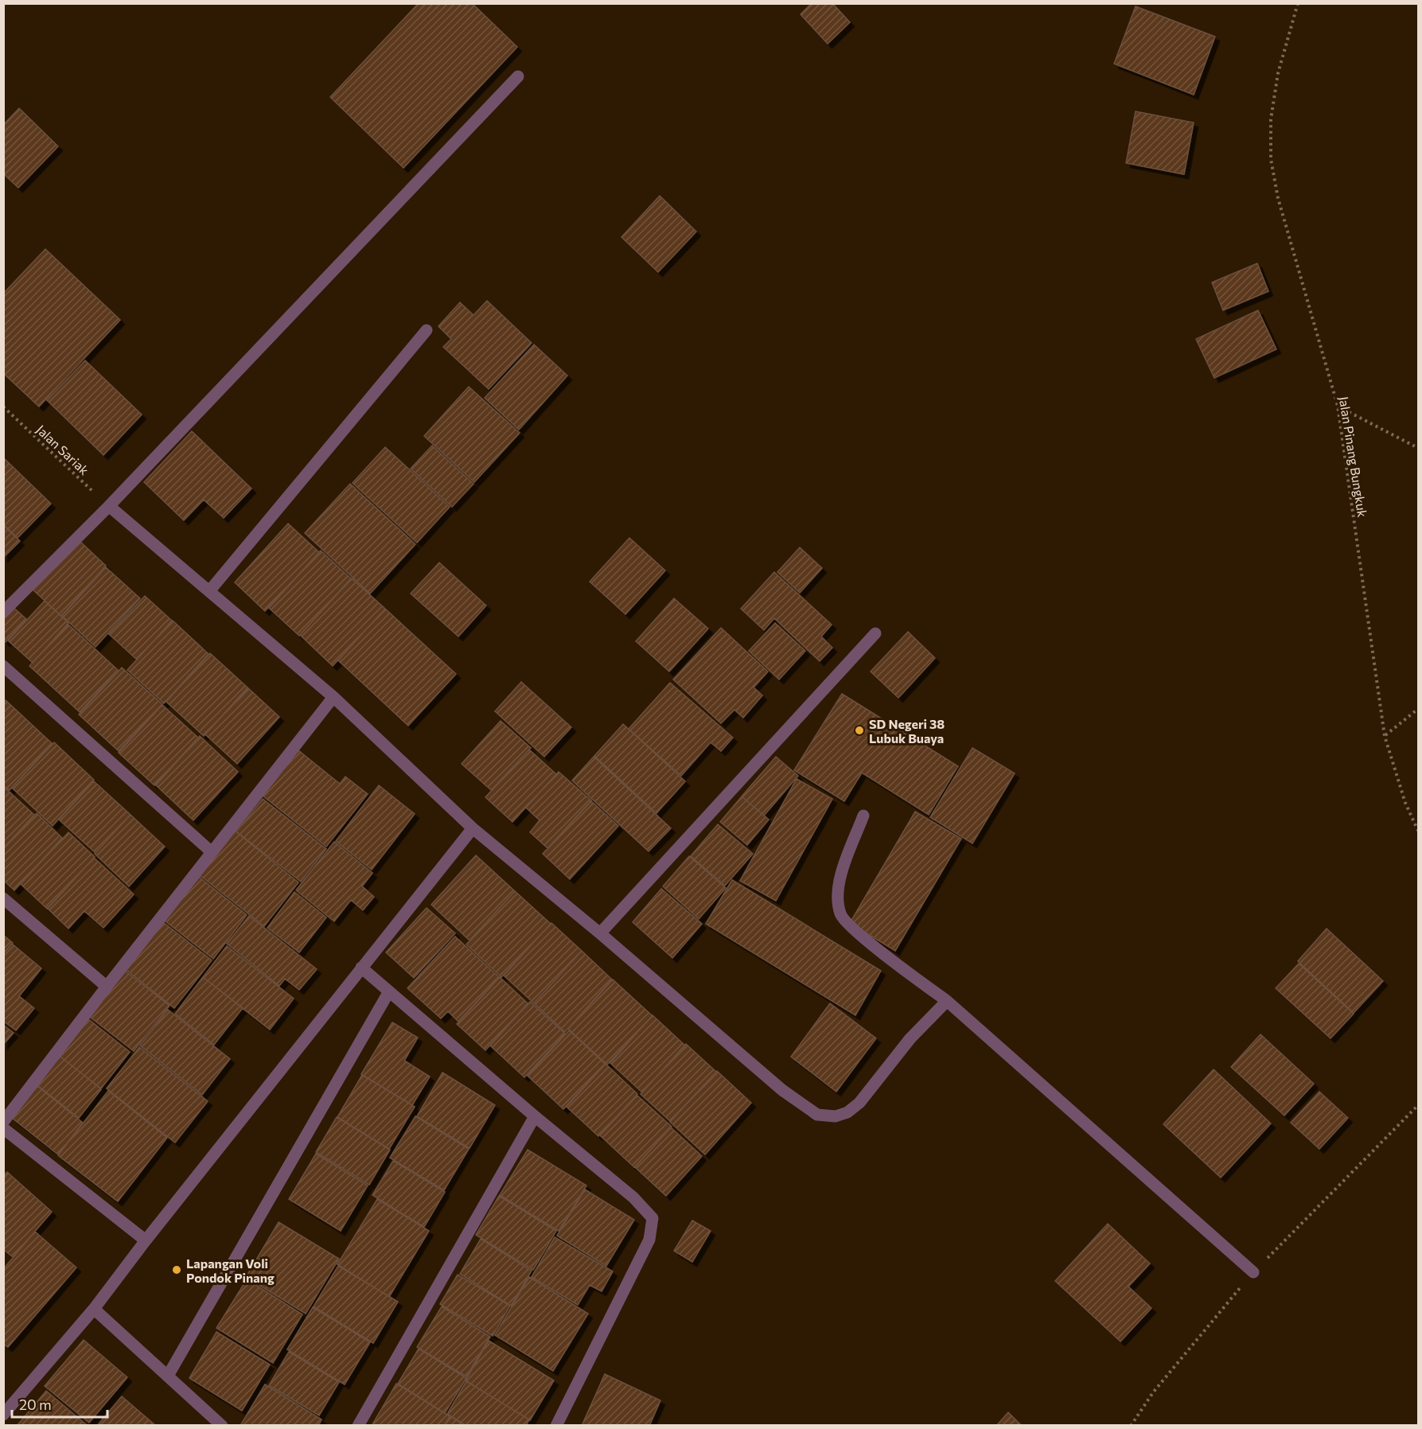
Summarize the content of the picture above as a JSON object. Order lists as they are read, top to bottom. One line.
{"streets":{"path":["Jalan Sariak","Jalan Pinang Bungkuk"]},"places":["SD Negeri 38 Lubuk Buaya","Lapangan Voli Pondok Pinang"],"scale_bar":"20 m"}
